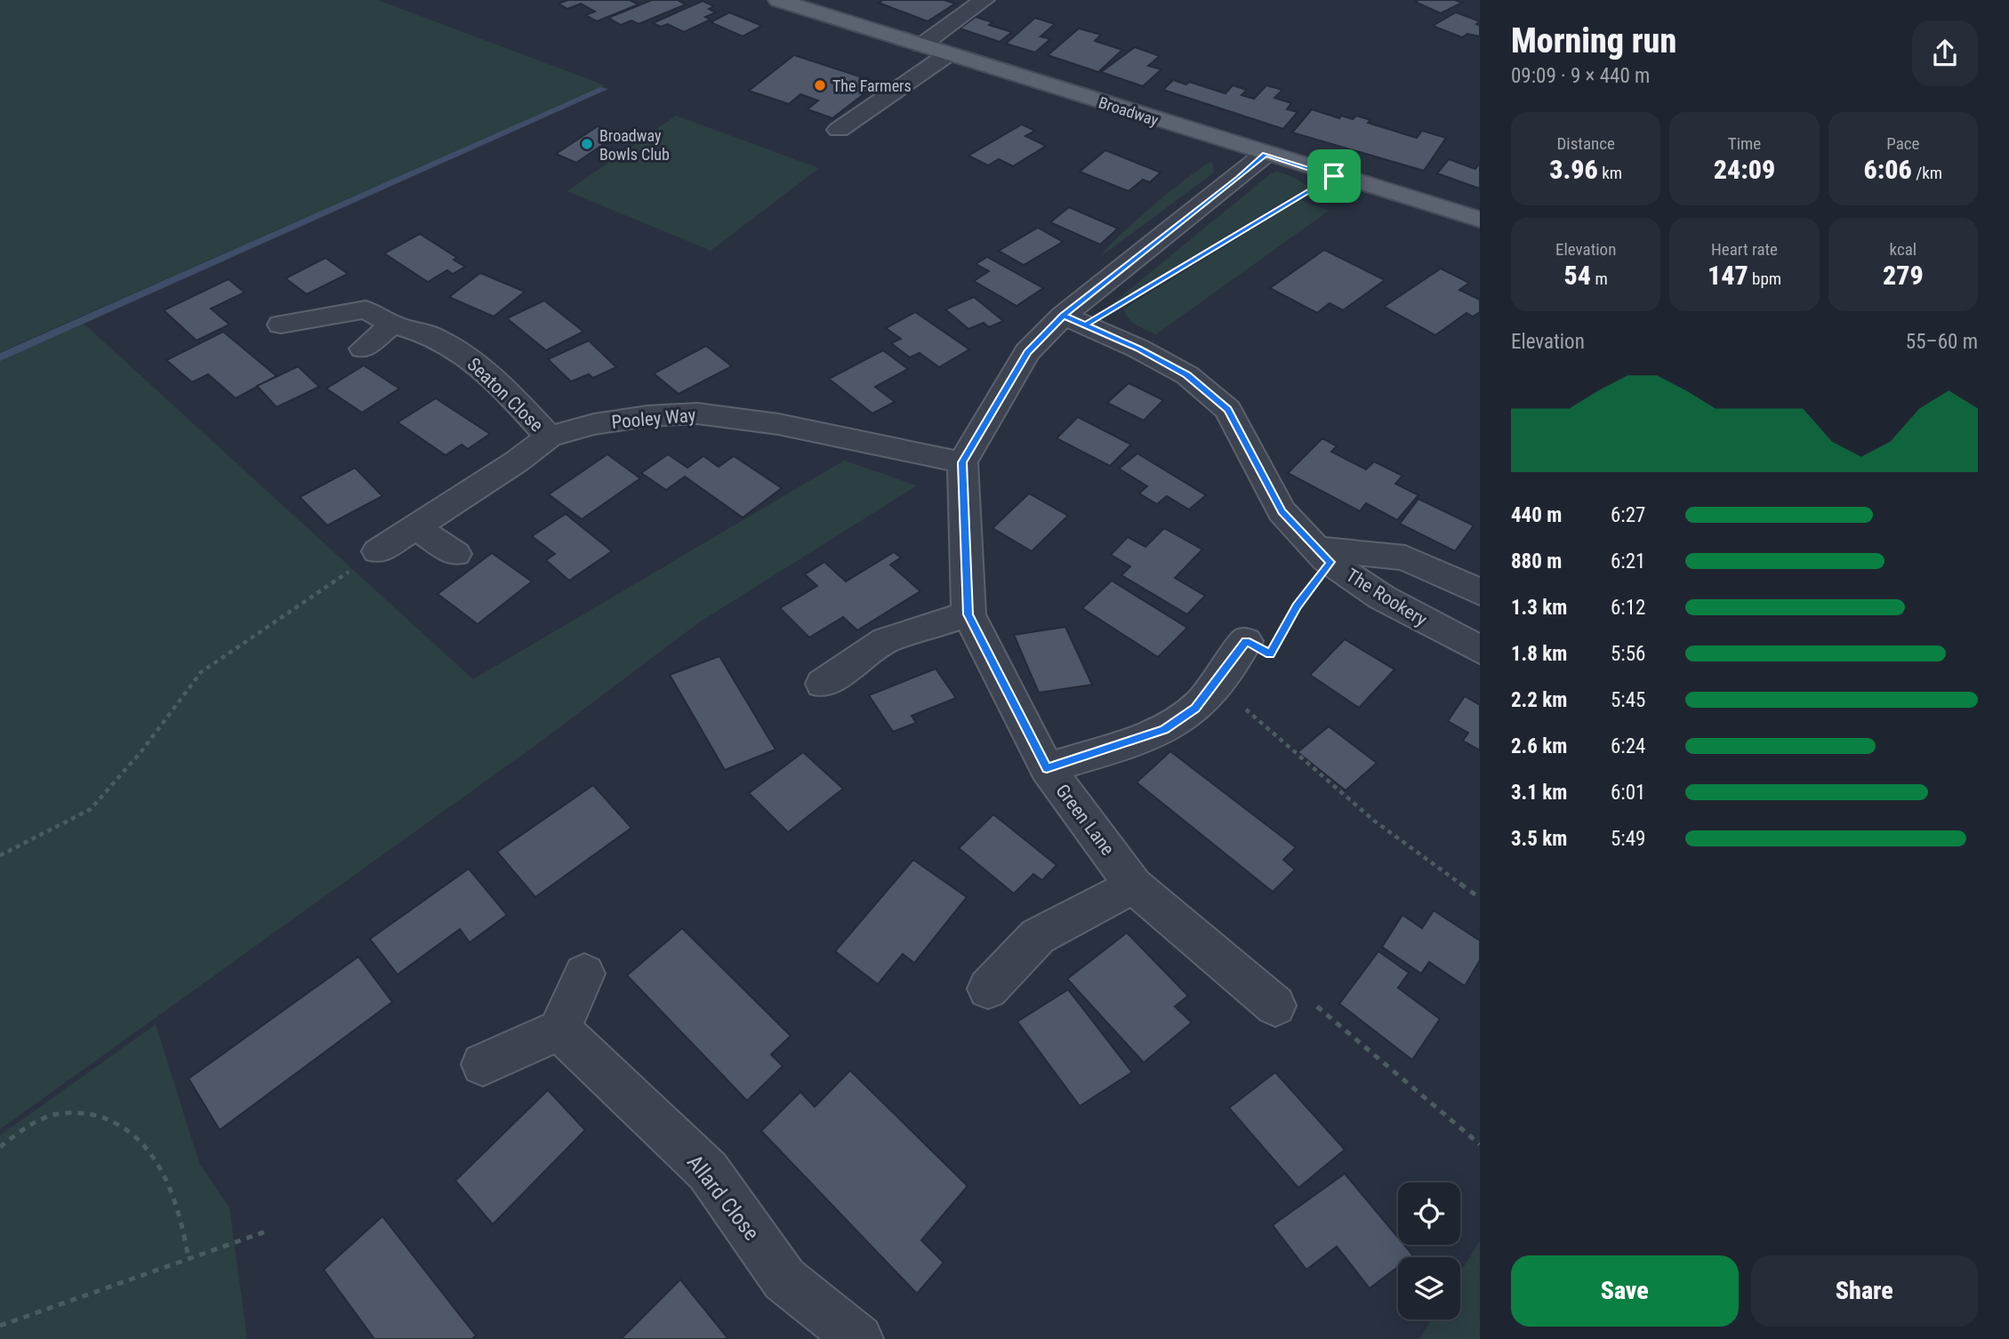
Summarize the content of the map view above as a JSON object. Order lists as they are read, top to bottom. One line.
{"streets":{"main road":["Broadway"],"street":["Seaton Close","Pooley Way","The Rookery","Green Lane","Allard Close"]},"crossings":[["Seaton Close","Pooley Way"],["Pooley Way","Green Lane"]],"places":["The Farmers","Broadway Bowls Club"],"page":{"heading":["Morning run","09:09 · 9 × 440 m"],"stats":[["Distance","3.96 km"],["Time","24:09"],["Pace","6:06 /km"],["Elevation","54 m"],["Heart rate","147 bpm"],["kcal","279"]],"chart":["Elevation","55–60 m"],"list":[{"name":"440 m","note":"6:27"},{"name":"880 m","note":"6:21"},{"name":"1.3 km","note":"6:12"},{"name":"1.8 km","note":"5:56"},{"name":"2.2 km","note":"5:45"},{"name":"2.6 km","note":"6:24"},{"name":"3.1 km","note":"6:01"},{"name":"3.5 km","note":"5:49"}],"buttons":["Save","Share"]}}
